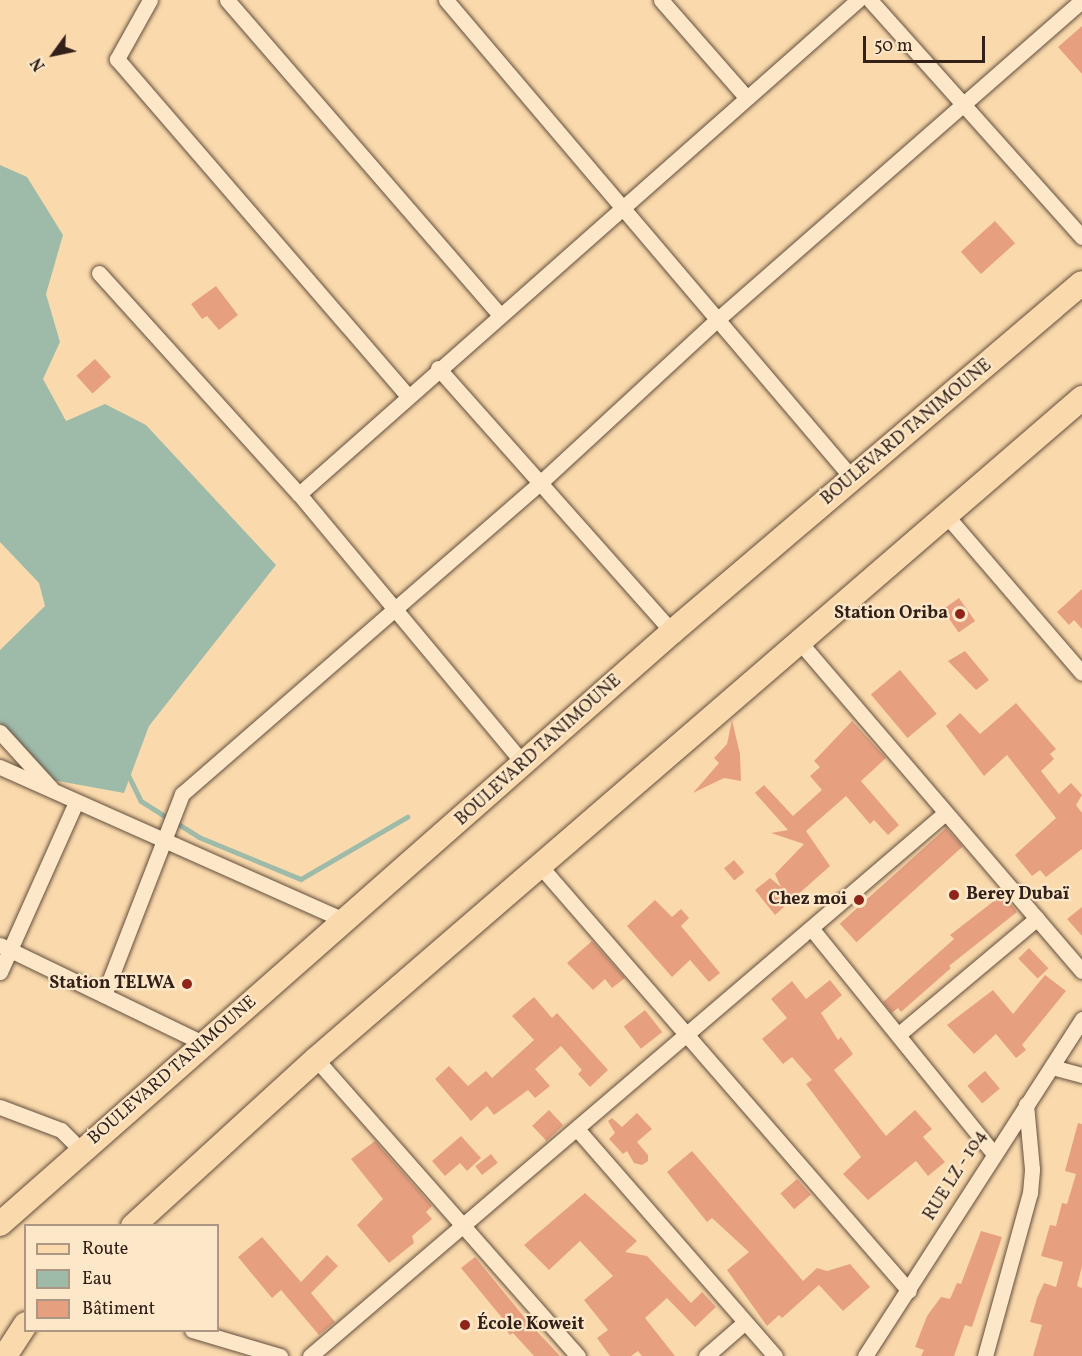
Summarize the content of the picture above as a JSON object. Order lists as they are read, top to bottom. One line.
{"streets":{"main road":["BOULEVARD TANIMOUNE"],"street":["RUE LZ - 104"]},"places":["Station Oriba","Berey Dubaï","Chez moi","Station TELWA","École Koweit"],"legend":["Route","Eau","Bâtiment"],"scale_bar":"50 m","north":"bottom left"}
